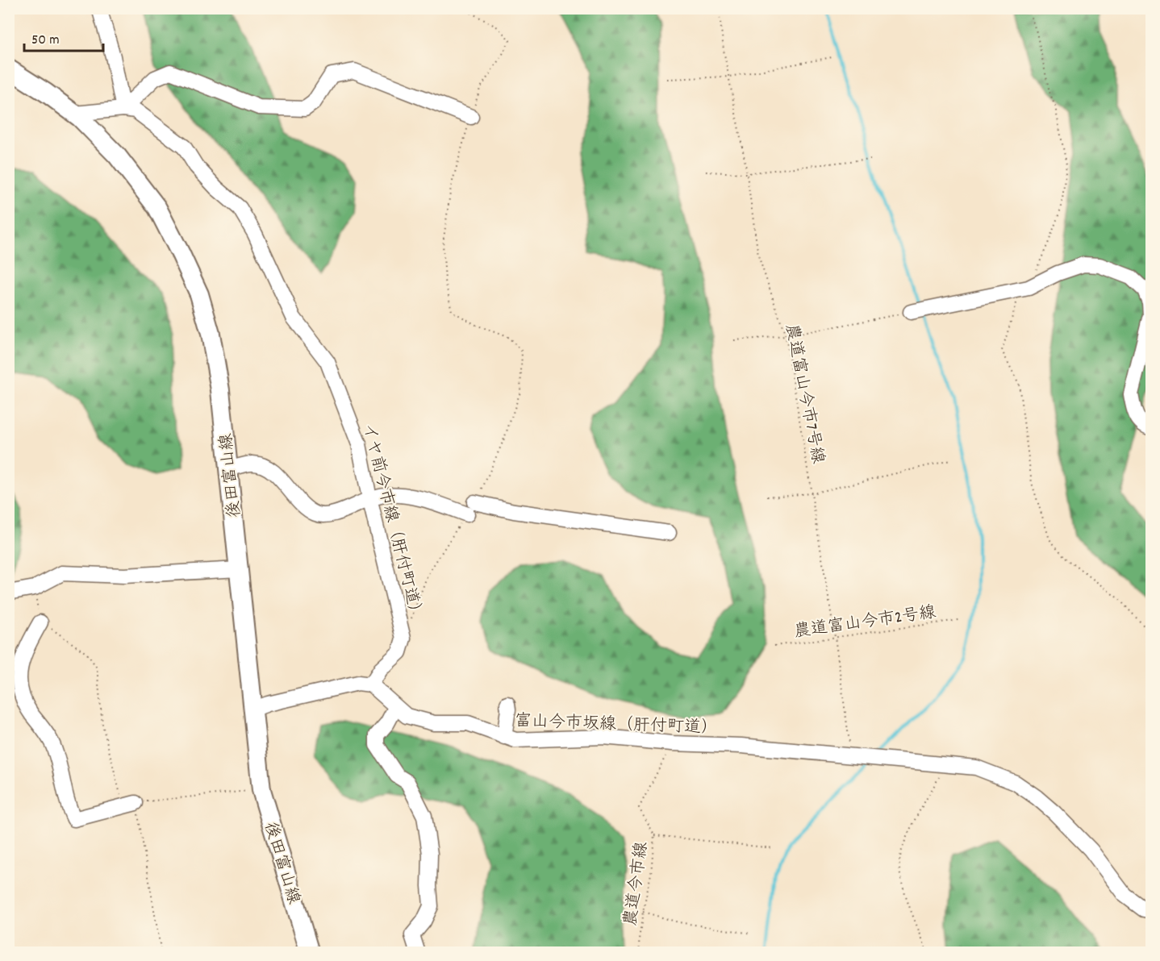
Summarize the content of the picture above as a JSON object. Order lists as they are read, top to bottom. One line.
{"streets":{"main road":["後田富山線"],"street":["イヤ前今市線（肝付町道）","富山今市坂線（肝付町道）"],"path":["農道富山今市7号線","農道富山今市2号線","農道今市線"]},"crossings":[["農道富山今市7号線","農道富山今市2号線"],["農道富山今市7号線","富山今市坂線（肝付町道）"],["イヤ前今市線（肝付町道）","富山今市坂線（肝付町道）"],["富山今市坂線（肝付町道）","農道今市線"]],"scale_bar":"50 m"}
